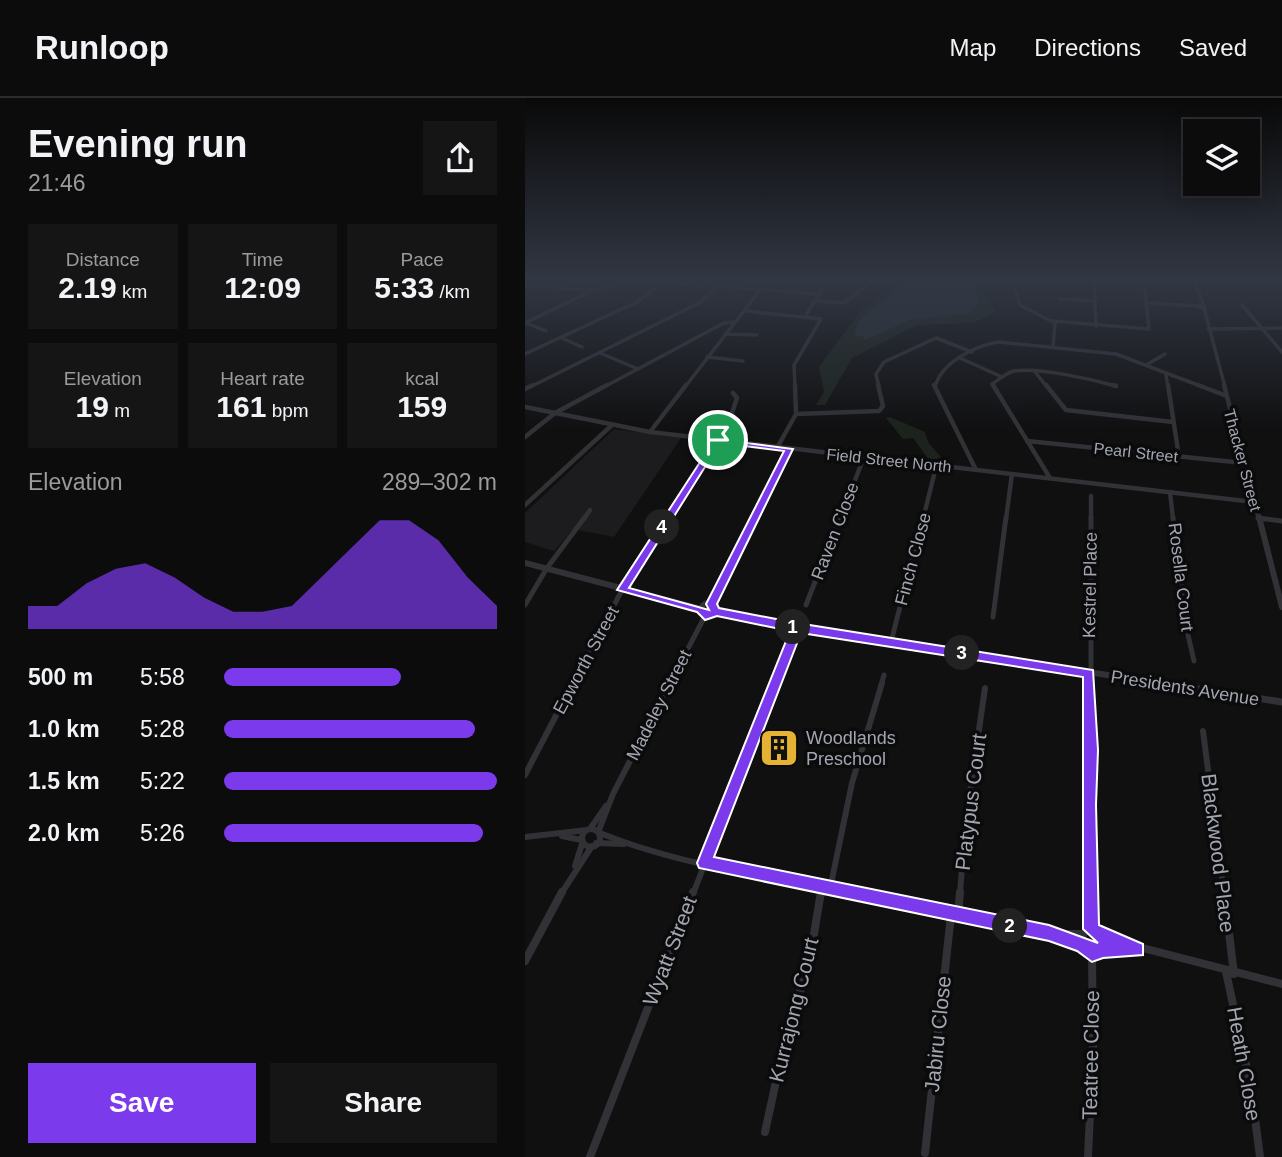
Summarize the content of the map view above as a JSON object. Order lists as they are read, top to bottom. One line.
{"streets":{"street":["Pearl Street","Field Street North","Thacker Street","Raven Close","Finch Close","Rosella Court","Kestrel Place","Epworth Street","Presidents Avenue","Madeley Street","Platypus Court","Blackwood Place","Wyatt Street","Kurrajong Court","Jabiru Close","Teatree Close","Heath Close"]},"crossings":[["Pearl Street","Thacker Street"],["Field Street North","Thacker Street"],["Field Street North","Raven Close"],["Field Street North","Rosella Court"],["Field Street North","Epworth Street"],["Finch Close","Presidents Avenue"],["Kestrel Place","Presidents Avenue"],["Presidents Avenue","Wyatt Street"],["Platypus Court","Jabiru Close"],["Blackwood Place","Heath Close"]],"places":{"building":["Woodlands Preschool"]},"page":{"header":"Runloop","nav":["Map","Directions","Saved"],"heading":["Evening run","21:46"],"stats":[["Distance","2.19 km"],["Time","12:09"],["Pace","5:33 /km"],["Elevation","19 m"],["Heart rate","161 bpm"],["kcal","159"]],"chart":["Elevation","289–302 m"],"pins":["4","1","3","2"],"list":[{"name":"500 m","note":"5:58"},{"name":"1.0 km","note":"5:28"},{"name":"1.5 km","note":"5:22"},{"name":"2.0 km","note":"5:26"}],"buttons":["Save","Share"]}}
